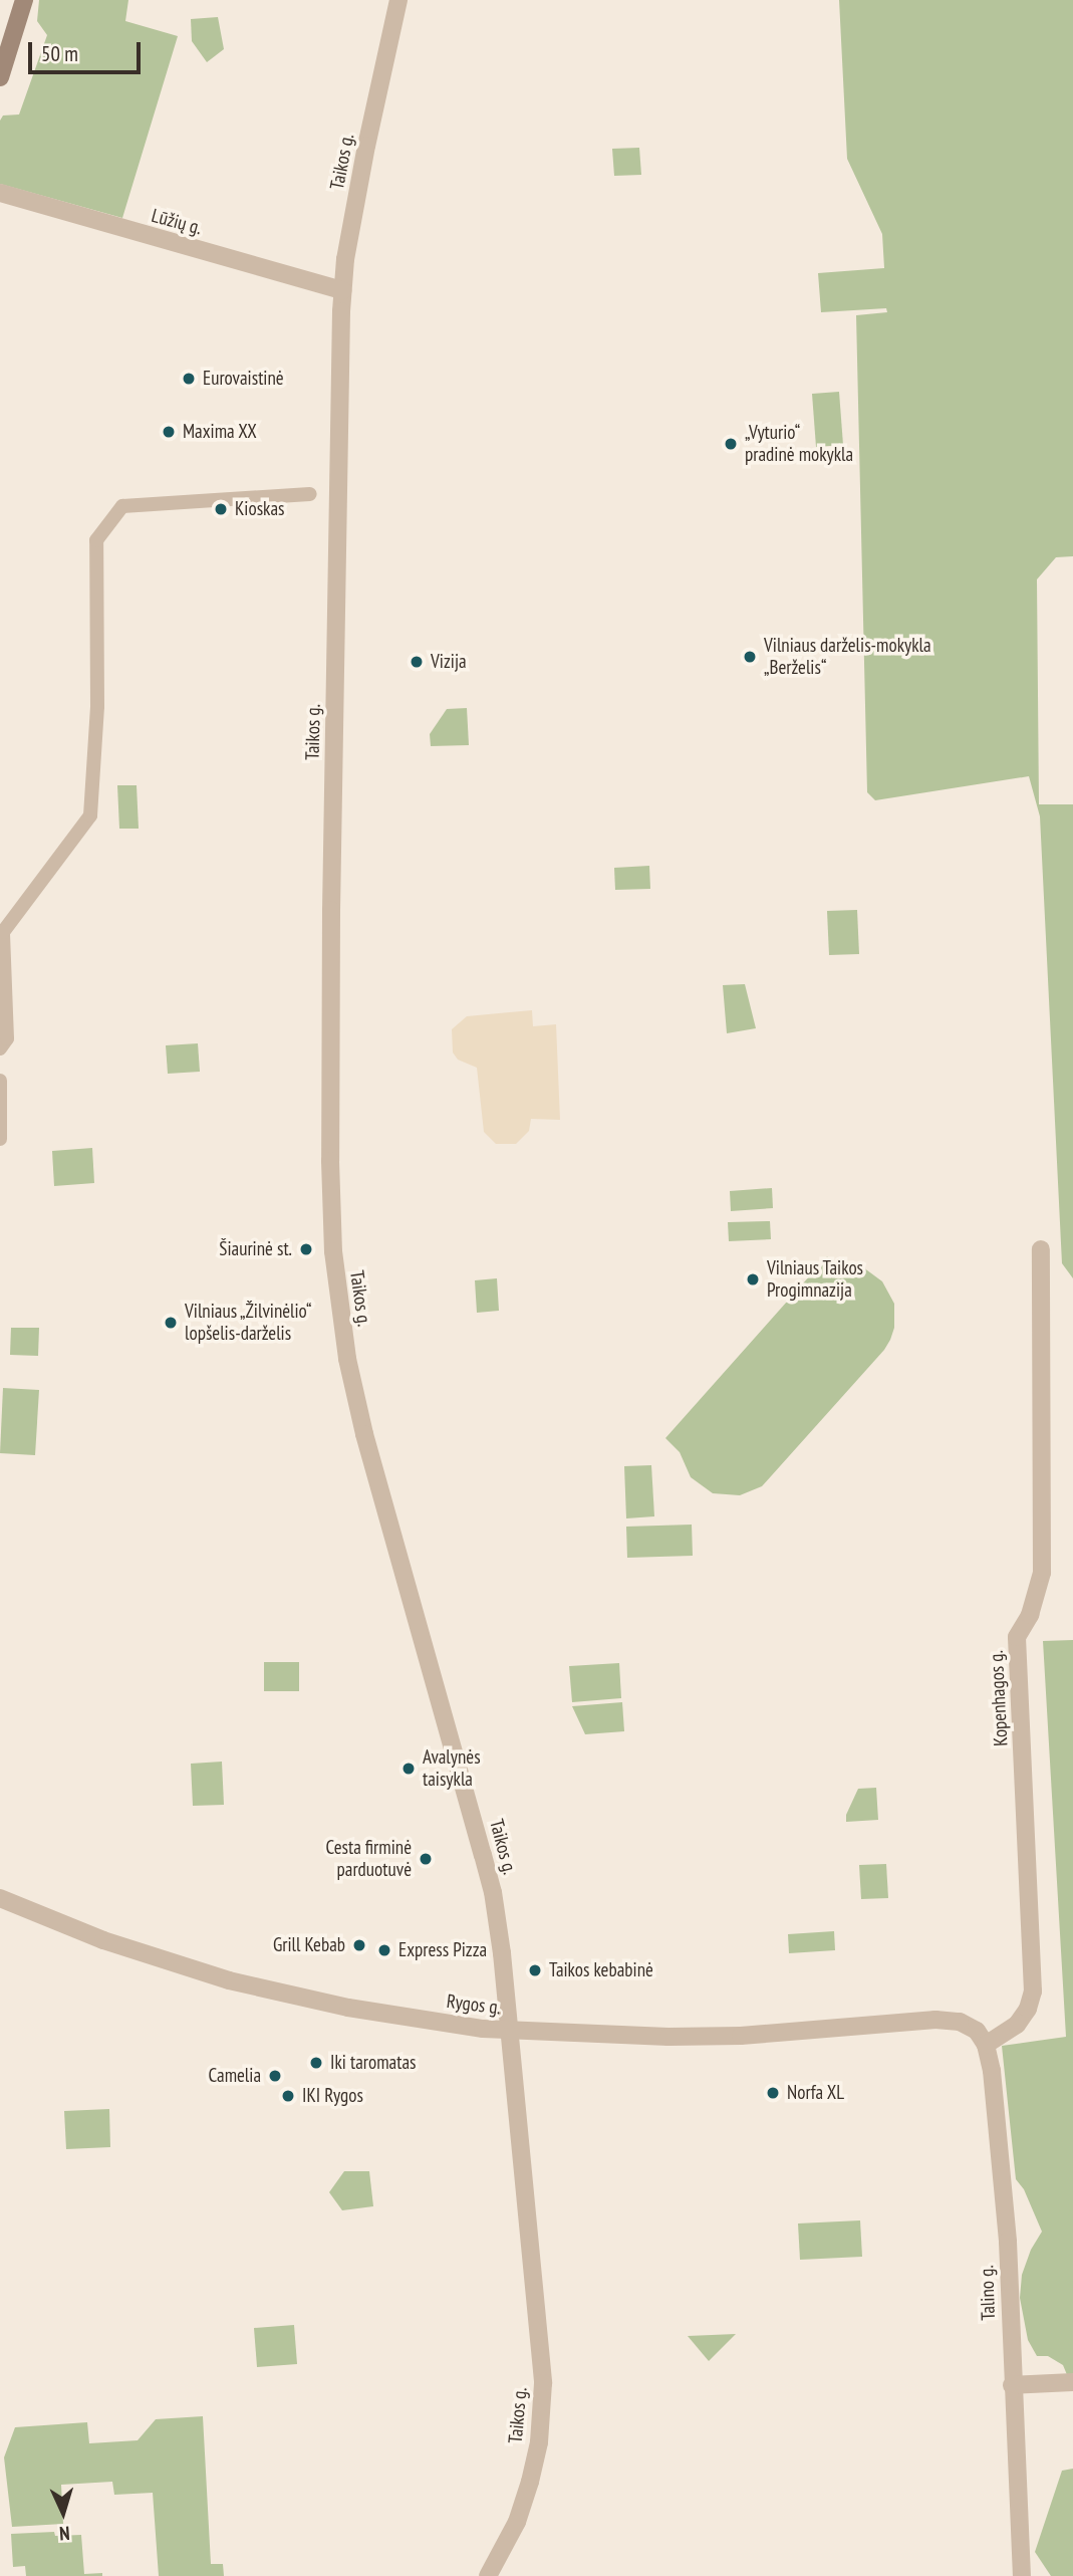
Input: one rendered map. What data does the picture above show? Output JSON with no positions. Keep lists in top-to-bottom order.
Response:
{
  "streets": {
    "street": [
      "Taikos g.",
      "Lūžių g.",
      "Kopenhagos g.",
      "Rygos g.",
      "Talino g."
    ]
  },
  "crossings": [
    ["Taikos g.", "Lūžių g."],
    ["Taikos g.", "Rygos g."],
    ["Kopenhagos g.", "Rygos g."],
    ["Kopenhagos g.", "Talino g."],
    ["Rygos g.", "Talino g."]
  ],
  "places": [
    "Eurovaistinė",
    "Maxima XX",
    "„Vyturio“ pradinė mokykla",
    "Kioskas",
    "Vilniaus darželis-mokykla „Berželis“",
    "Vizija",
    "Šiaurinė st.",
    "Vilniaus Taikos Progimnazija",
    "Vilniaus „Žilvinėlio“ lopšelis-darželis",
    "Avalynės taisykla",
    "Cesta firminė parduotuvė",
    "Grill Kebab",
    "Express Pizza",
    "Taikos kebabinė",
    "Iki taromatas",
    "Camelia",
    "Norfa XL",
    "IKI Rygos"
  ],
  "scale_bar": "50 m",
  "north": "bottom"
}
